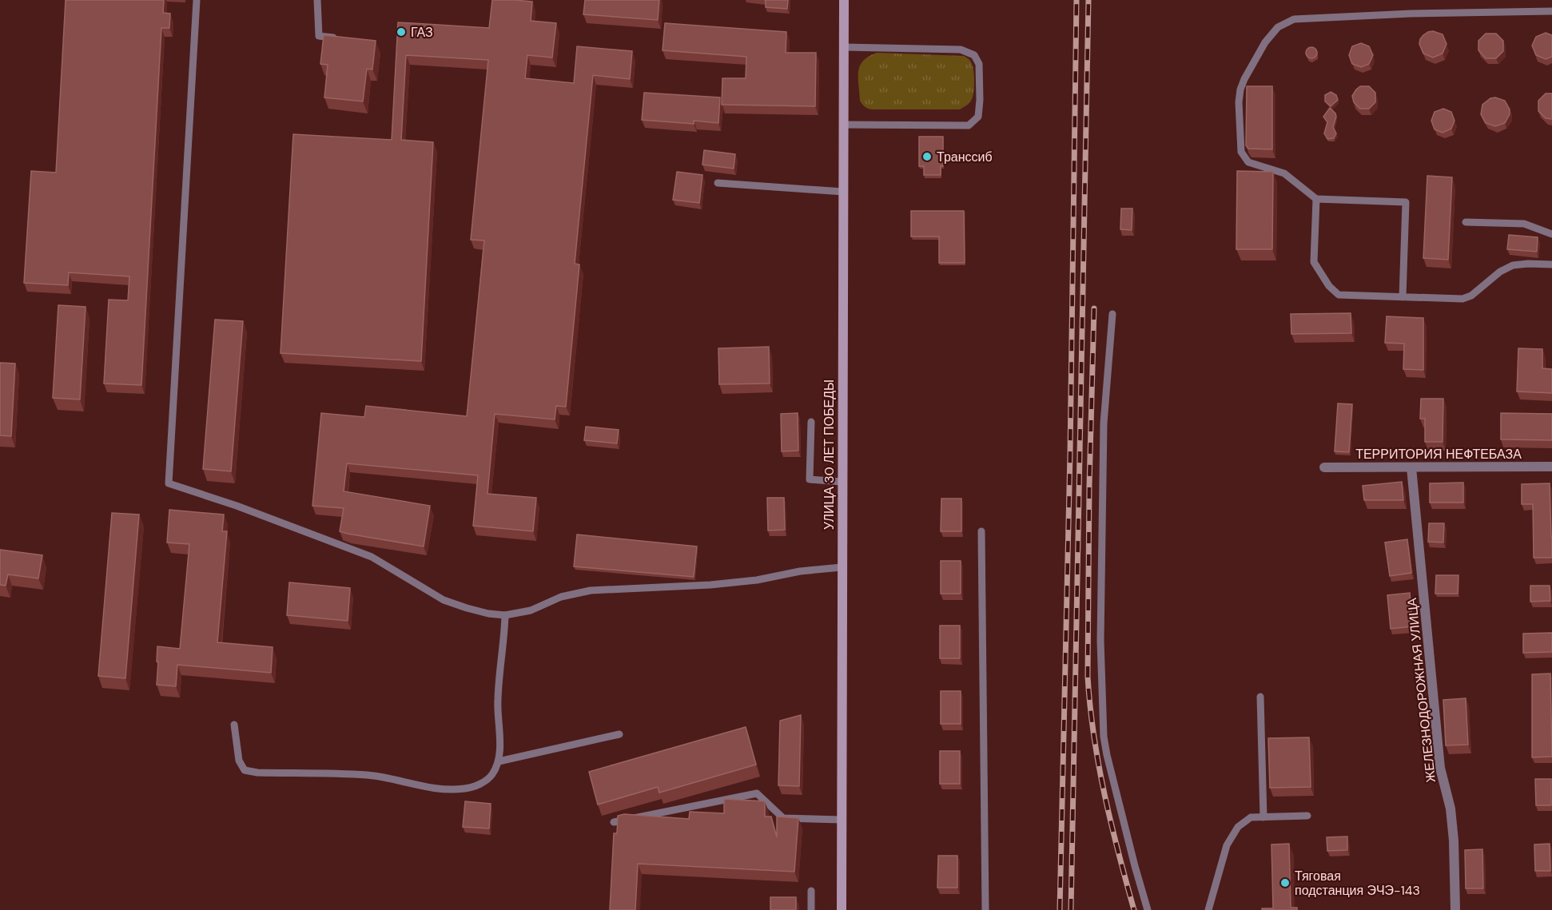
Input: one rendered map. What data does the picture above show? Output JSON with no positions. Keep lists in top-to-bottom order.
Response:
{
  "streets": {
    "main road": ["УЛИЦА 30 ЛЕТ ПОБЕДЫ"],
    "street": ["ТЕРРИТОРИЯ НЕФТЕБАЗА", "ЖЕЛЕЗНОДОРОЖНАЯ УЛИЦА"]
  },
  "crossings": [
    ["ТЕРРИТОРИЯ НЕФТЕБАЗА", "ЖЕЛЕЗНОДОРОЖНАЯ УЛИЦА"]
  ],
  "places": ["ГАЗ", "Транссиб", "Тяговая подстанция ЭЧЭ-143"]
}
